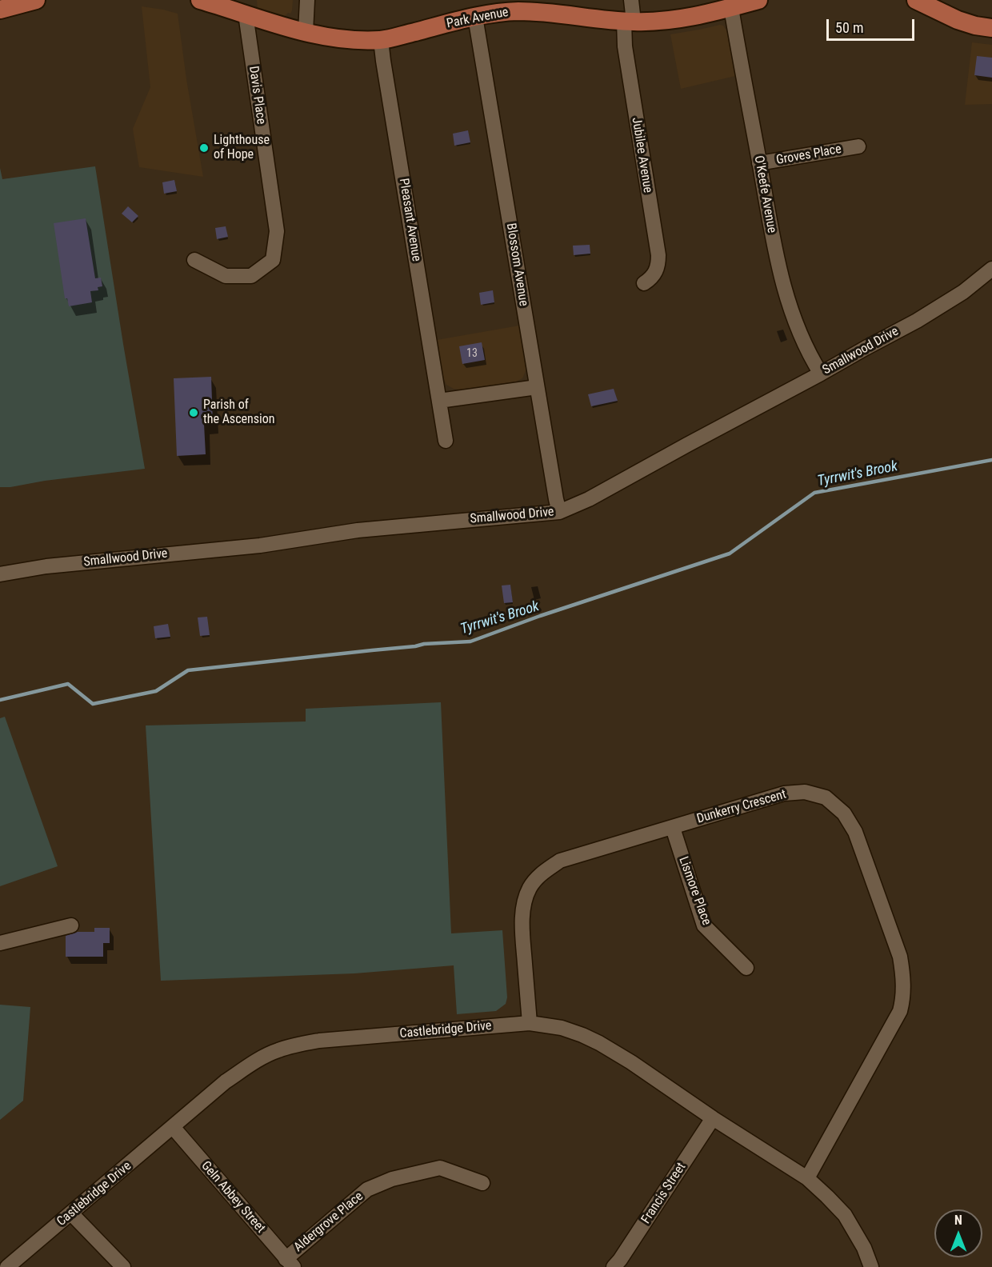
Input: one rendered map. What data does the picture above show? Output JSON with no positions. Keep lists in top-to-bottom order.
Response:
{
  "streets": {
    "main road": ["Park Avenue"],
    "street": [
      "Davis Place",
      "Jubilee Avenue",
      "Groves Place",
      "O'Keefe Avenue",
      "Pleasant Avenue",
      "Blossom Avenue",
      "Smallwood Drive",
      "Dunkerry Crescent",
      "Lismore Place",
      "Castlebridge Drive",
      "Francis Street",
      "Geln Abbey Street",
      "Aldergrove Place"
    ]
  },
  "crossings": [
    ["Park Avenue", "Davis Place"],
    ["Park Avenue", "Jubilee Avenue"],
    ["Park Avenue", "O'Keefe Avenue"],
    ["Park Avenue", "Pleasant Avenue"],
    ["Park Avenue", "Blossom Avenue"],
    ["Groves Place", "O'Keefe Avenue"],
    ["O'Keefe Avenue", "Smallwood Drive"],
    ["Blossom Avenue", "Smallwood Drive"],
    ["Dunkerry Crescent", "Lismore Place"],
    ["Dunkerry Crescent", "Castlebridge Drive"],
    ["Castlebridge Drive", "Francis Street"],
    ["Castlebridge Drive", "Geln Abbey Street"],
    ["Geln Abbey Street", "Aldergrove Place"]
  ],
  "water": ["Tyrrwit's Brook"],
  "places": ["Lighthouse of Hope", "Parish of the Ascension"],
  "house_numbers": ["13"],
  "scale_bar": "50 m",
  "north": "top"
}
